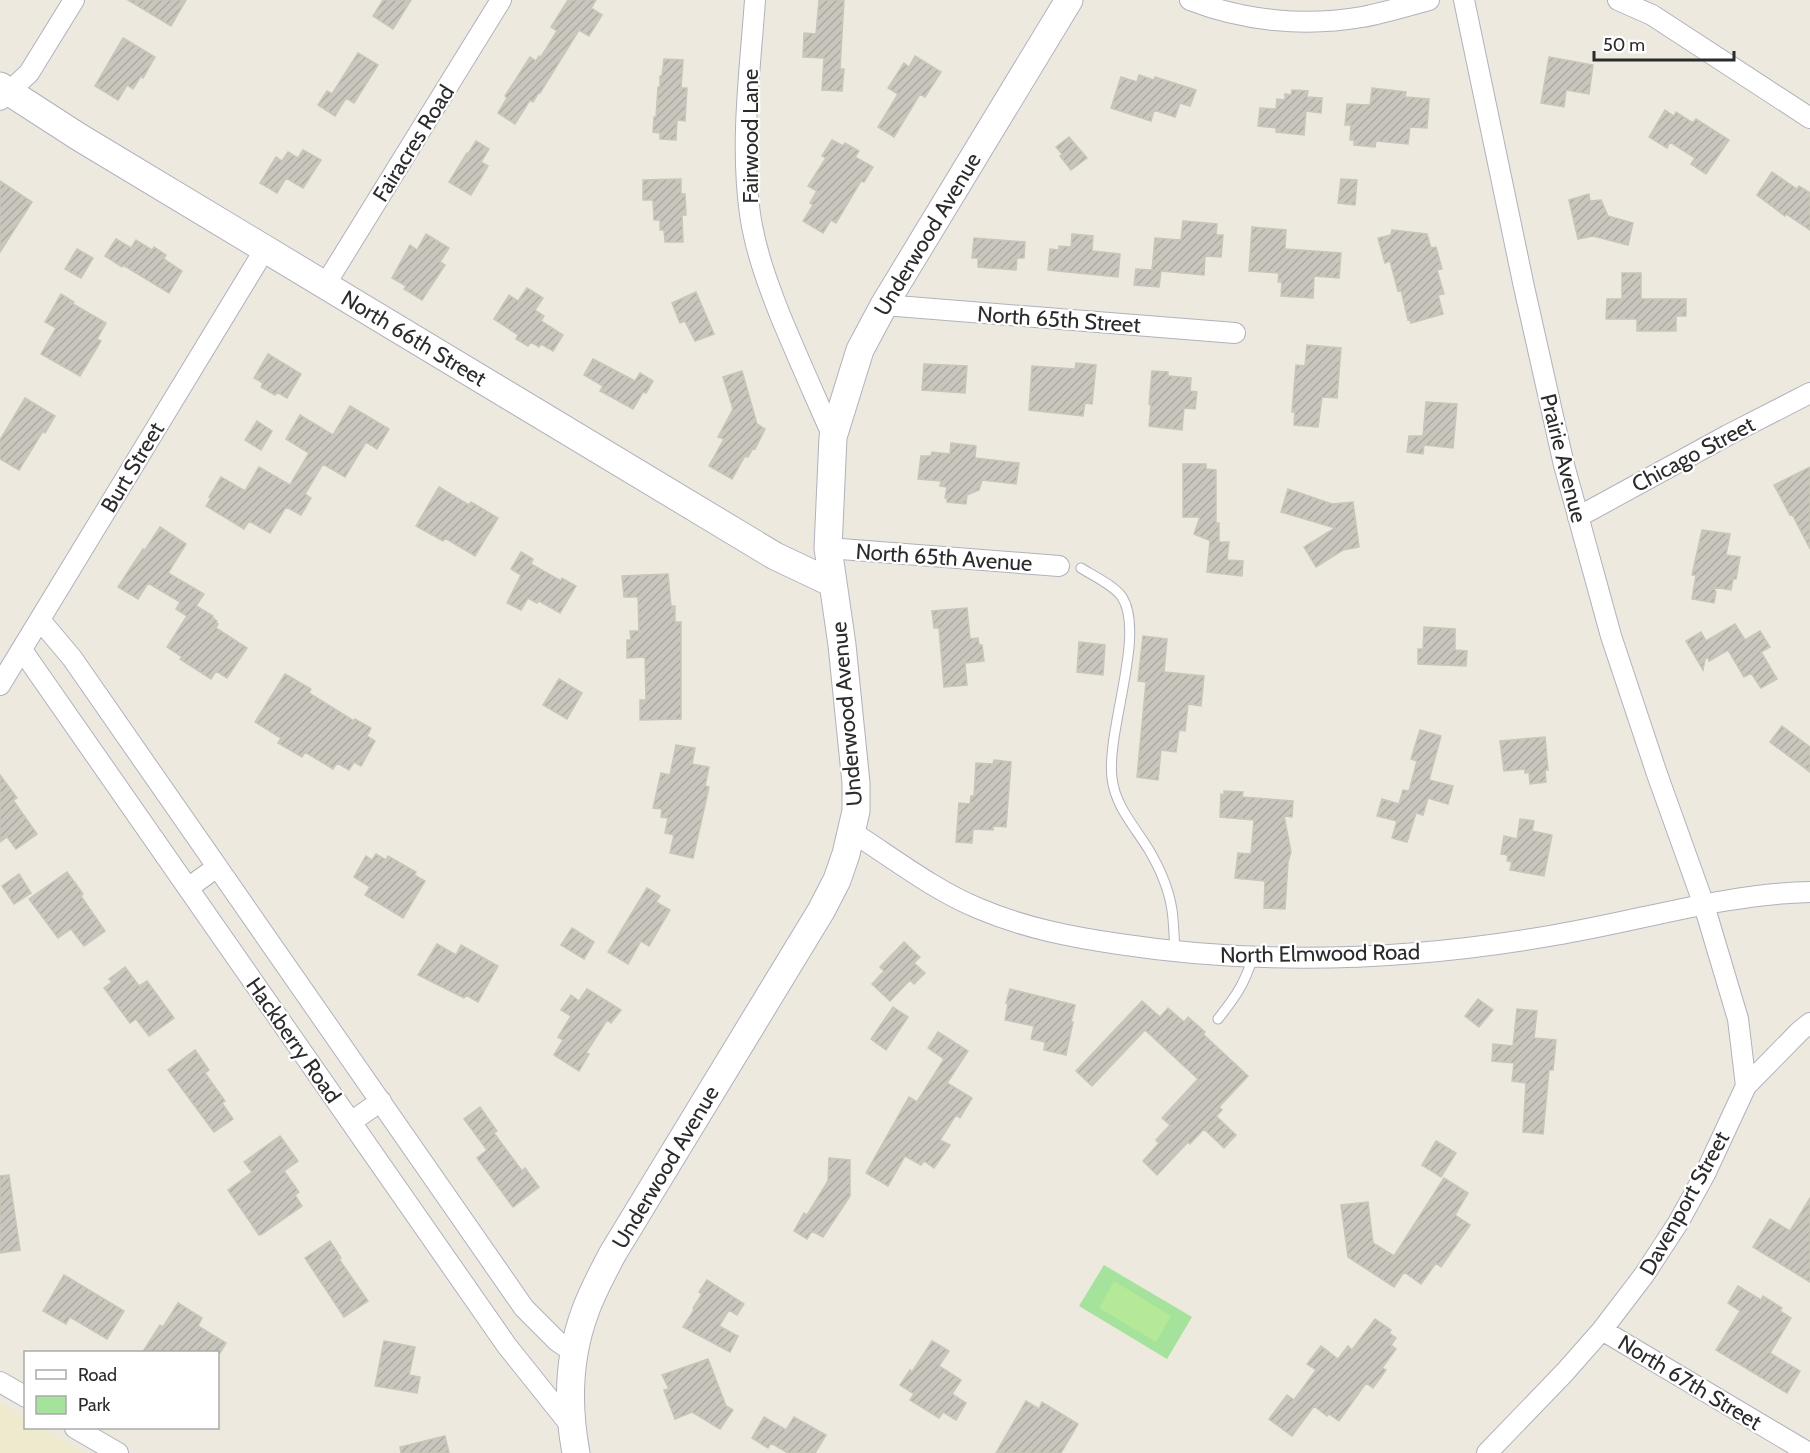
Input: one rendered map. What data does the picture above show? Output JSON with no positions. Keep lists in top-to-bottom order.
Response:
{
  "streets": {
    "main road": ["Underwood Avenue", "North 66th Street"],
    "street": [
      "Fairwood Lane",
      "Fairacres Road",
      "North 65th Street",
      "Chicago Street",
      "Prairie Avenue",
      "Burt Street",
      "North 65th Avenue",
      "North Elmwood Road",
      "Hackberry Road",
      "Davenport Street",
      "North 67th Street"
    ]
  },
  "crossings": [
    ["Fairwood Lane", "Underwood Avenue"],
    ["Fairacres Road", "North 66th Street"],
    ["Underwood Avenue", "North 65th Street"],
    ["Underwood Avenue", "North 66th Street"],
    ["Underwood Avenue", "North 65th Avenue"],
    ["Underwood Avenue", "North Elmwood Road"],
    ["Underwood Avenue", "Hackberry Road"],
    ["North 66th Street", "Burt Street"],
    ["Chicago Street", "Prairie Avenue"],
    ["Prairie Avenue", "North Elmwood Road"],
    ["Burt Street", "Hackberry Road"],
    ["Davenport Street", "North 67th Street"]
  ],
  "legend": ["Road", "Park"],
  "scale_bar": "50 m"
}
